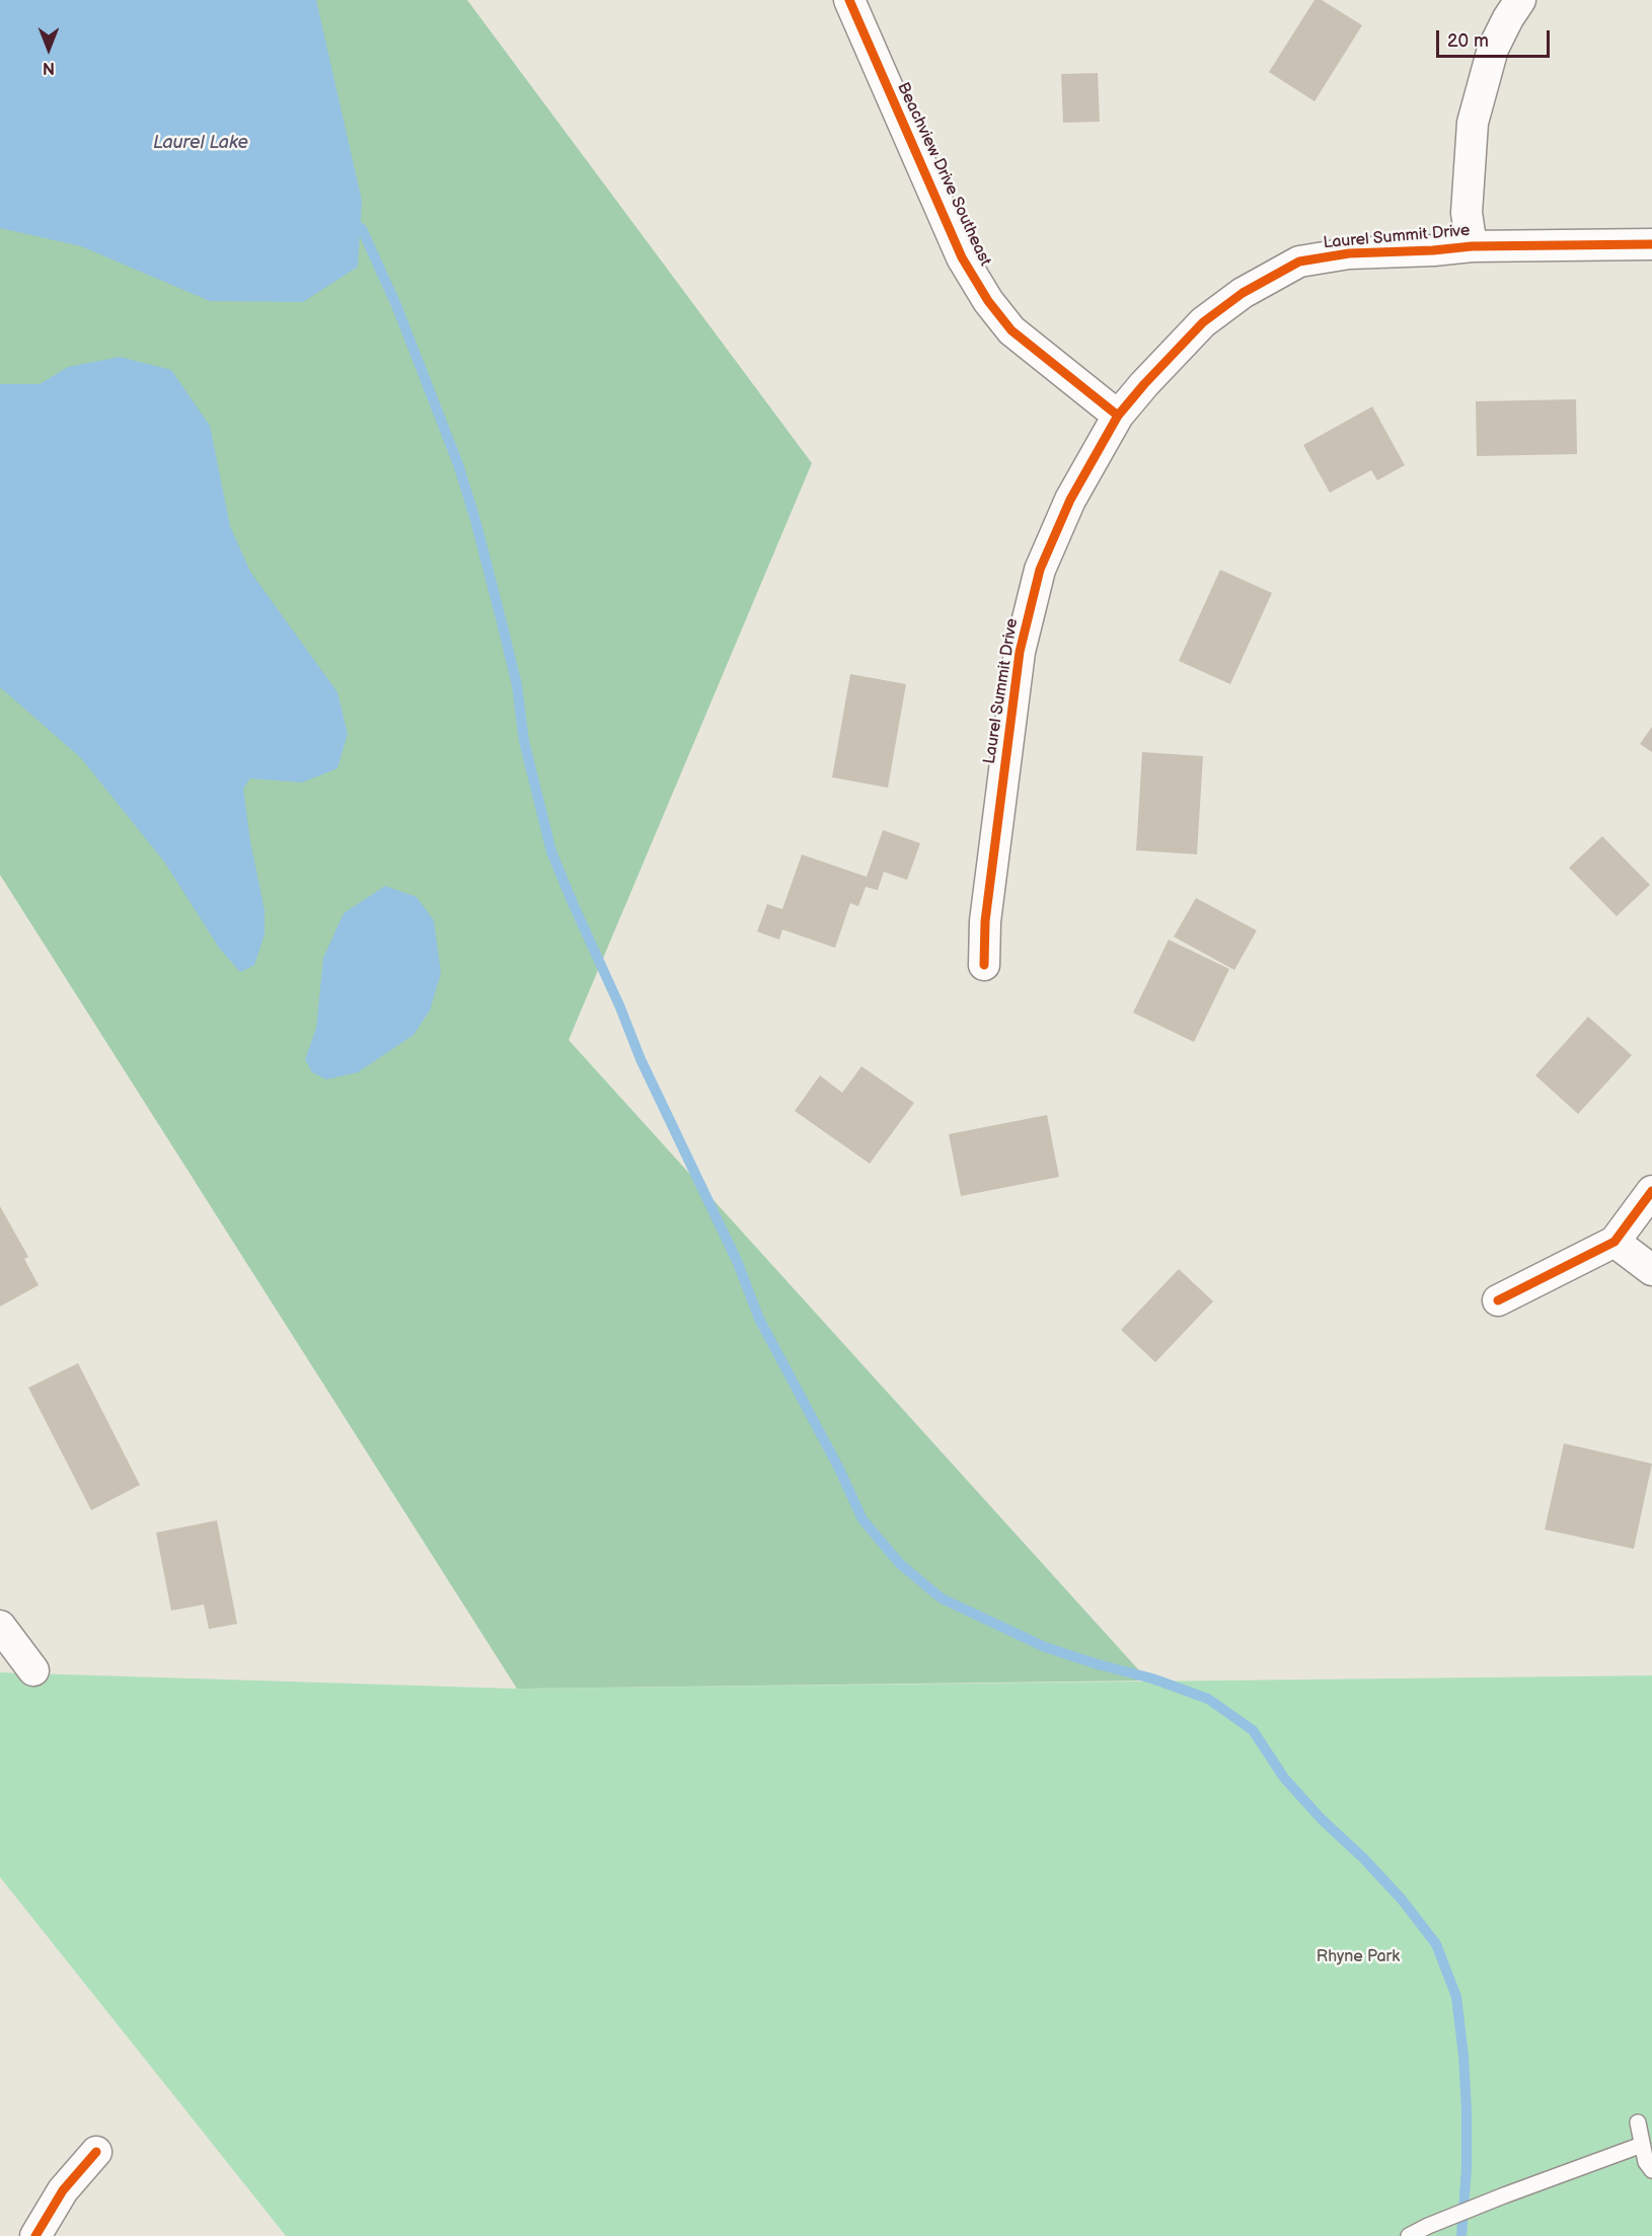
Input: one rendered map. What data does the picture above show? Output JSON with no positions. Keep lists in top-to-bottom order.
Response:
{
  "streets": {
    "street": ["Beachview Drive Southeast", "Laurel Summit Drive"]
  },
  "crossings": [
    ["Beachview Drive Southeast", "Laurel Summit Drive"]
  ],
  "water": ["Laurel Lake"],
  "parks": ["Rhyne Park"],
  "scale_bar": "20 m",
  "north": "bottom"
}
